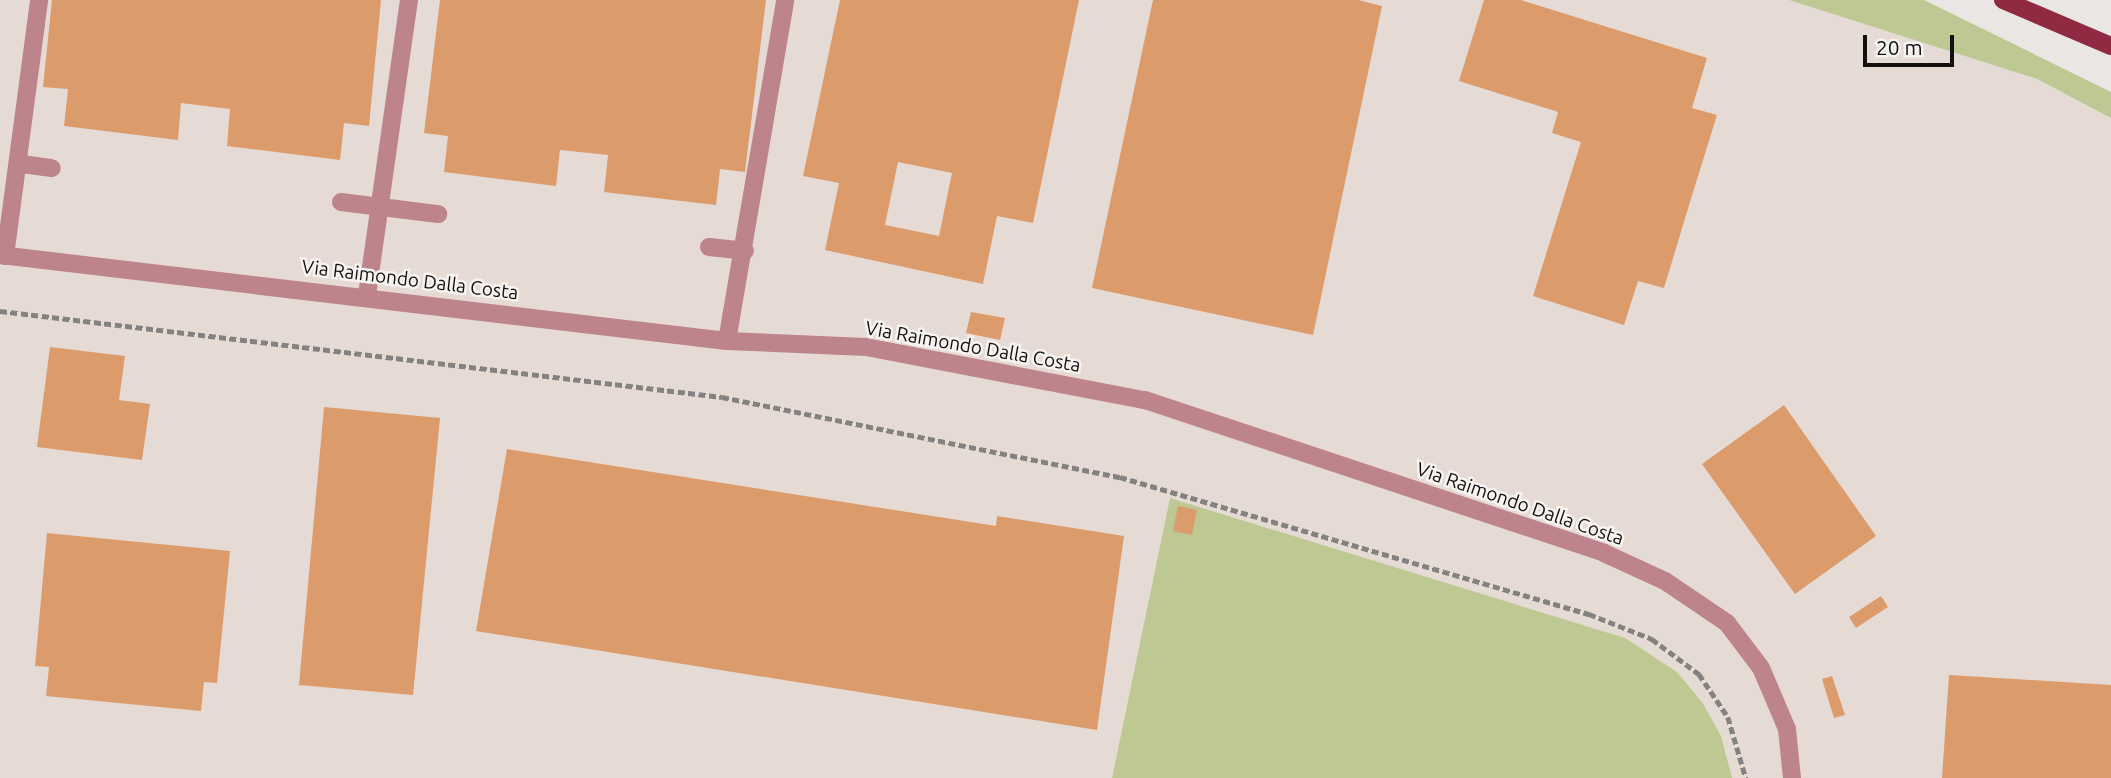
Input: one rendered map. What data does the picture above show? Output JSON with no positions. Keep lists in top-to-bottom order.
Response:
{
  "streets": {
    "street": ["Via Raimondo Dalla Costa"]
  },
  "scale_bar": "20 m"
}
